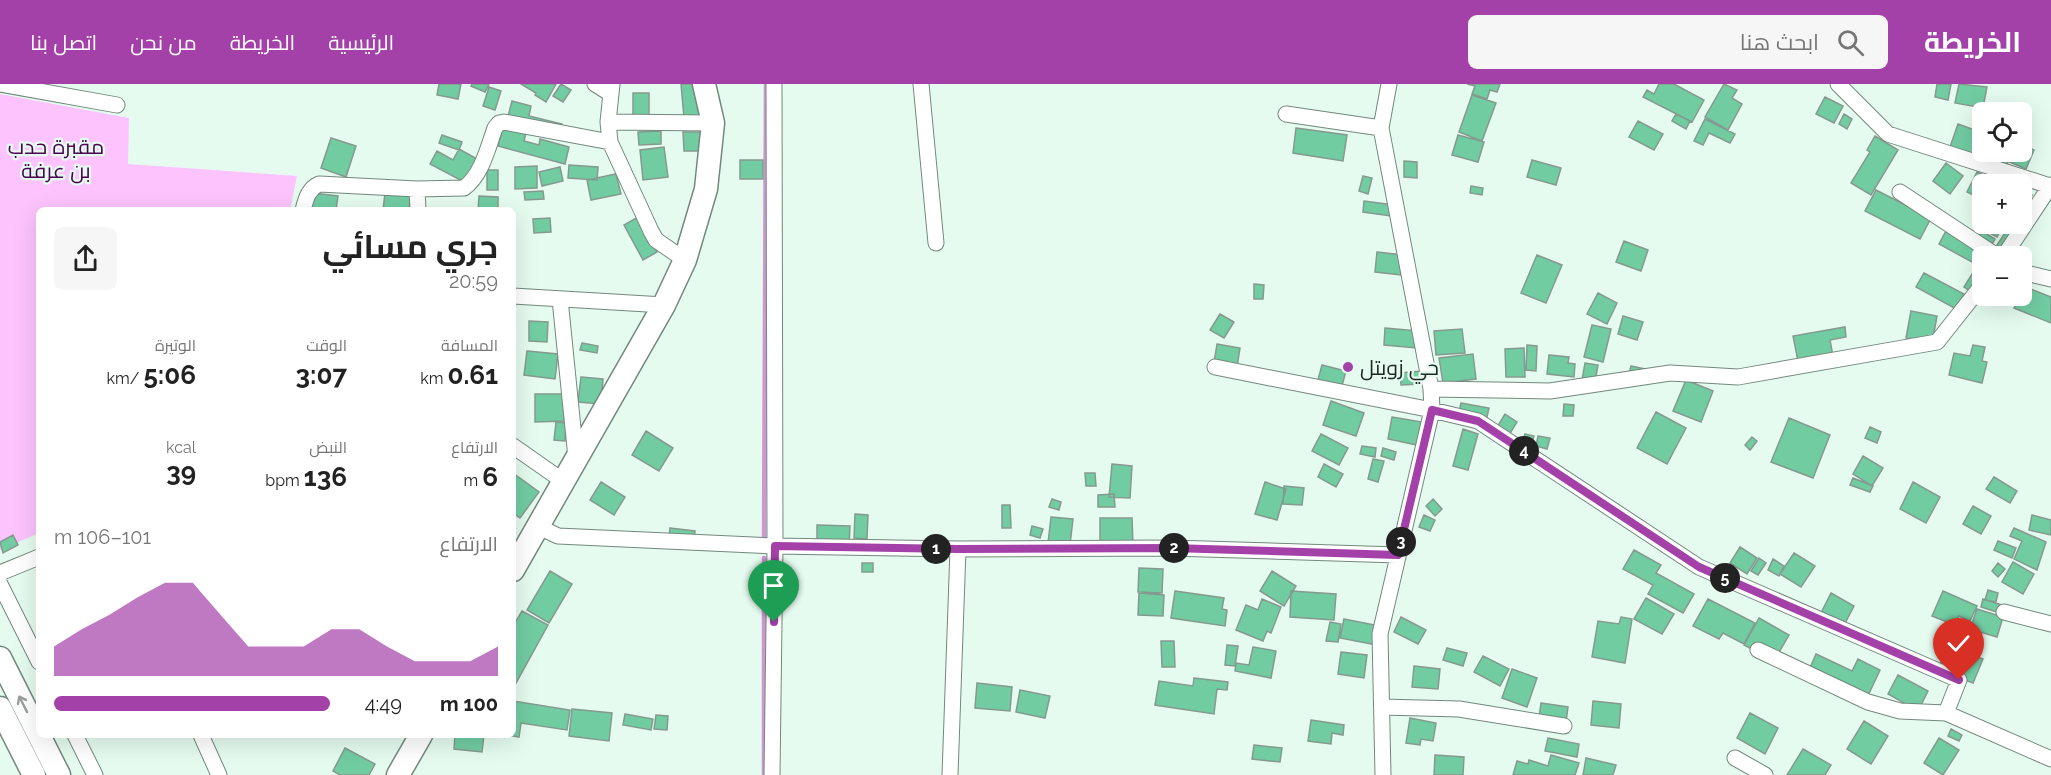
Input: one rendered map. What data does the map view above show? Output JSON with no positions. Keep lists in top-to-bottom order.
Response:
{
  "parks": ["مقبرة حدب بن عرفة"],
  "places": ["حي زويتل"],
  "page": {
    "header": "الخريطة",
    "search": "ابحث هنا",
    "nav": [
      "الرئيسية",
      "الخريطة",
      "من نحن",
      "اتصل بنا"
    ],
    "map_buttons": ["+", "−"],
    "heading": ["جري مسائي", "20:59"],
    "stats": [
      ["المسافة", "0.61 km"],
      ["الوقت", "3:07"],
      ["الوتيرة", "5:06 /km"],
      ["الارتفاع", "6 m"],
      ["النبض", "136 bpm"],
      ["kcal", "39"]
    ],
    "pins": [
      "4",
      "3",
      "2",
      "1",
      "5"
    ],
    "chart": ["الارتفاع", "101–106 m"],
    "list": [
      {
        "name": "100 m",
        "note": "4:49"
      }
    ]
  }
}
